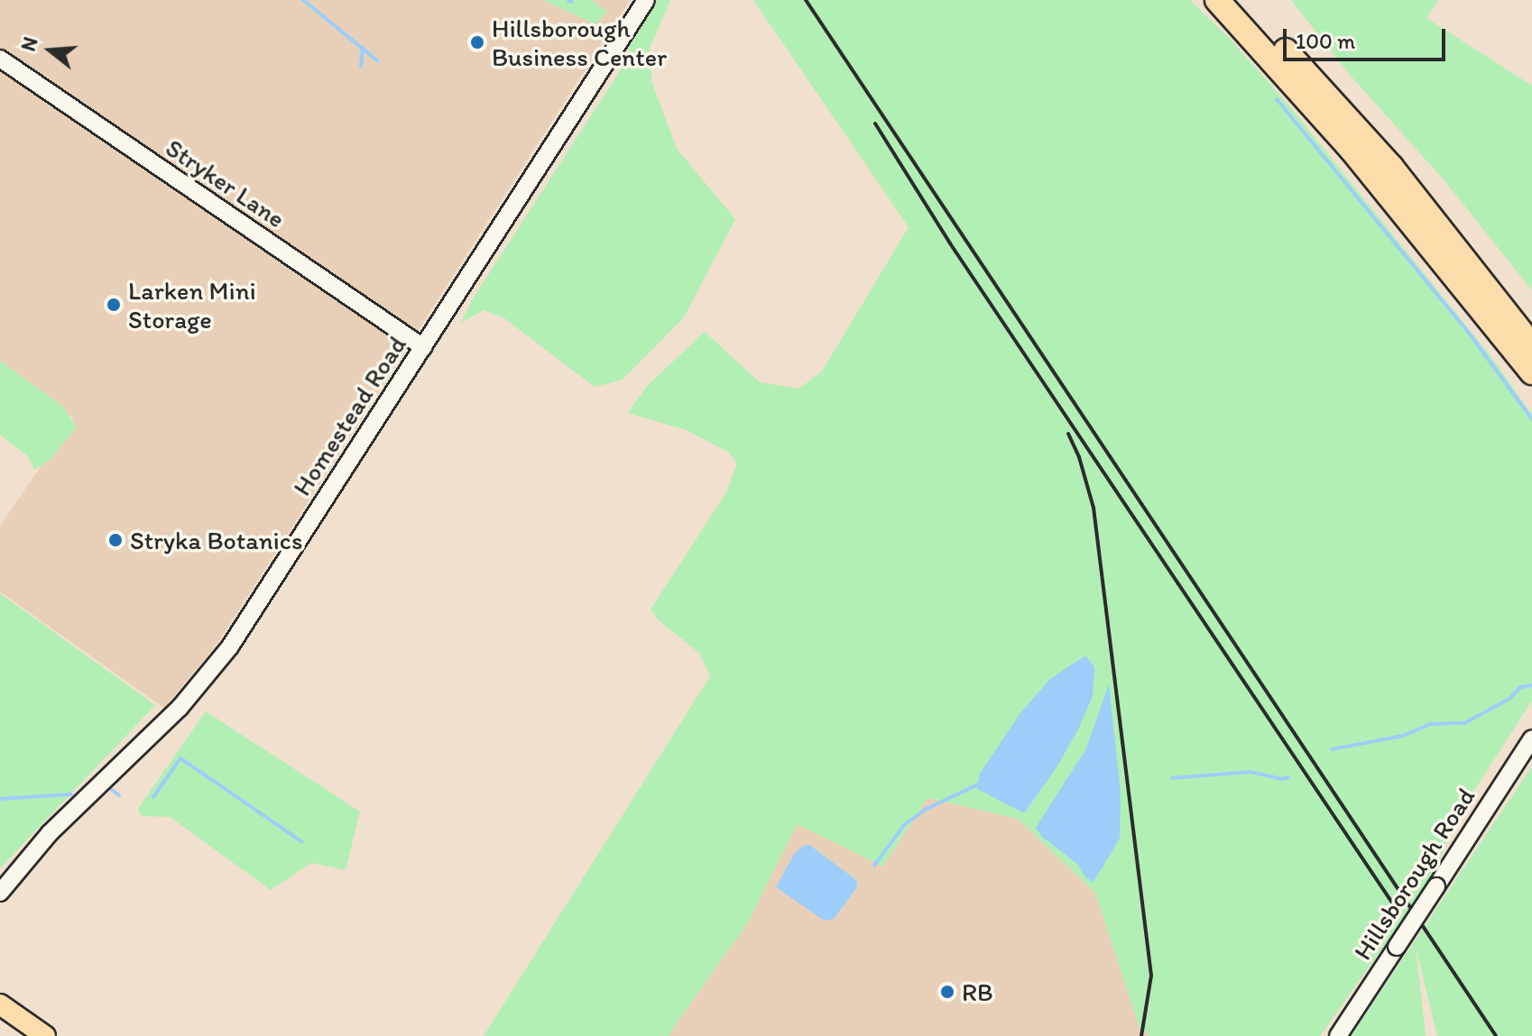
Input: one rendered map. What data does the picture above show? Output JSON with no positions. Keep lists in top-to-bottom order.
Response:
{
  "streets": {
    "street": ["Stryker Lane", "Homestead Road", "Hillsborough Road"]
  },
  "crossings": [
    ["Stryker Lane", "Homestead Road"]
  ],
  "places": [
    "Hillsborough Business Center",
    "Larken Mini Storage",
    "Stryka Botanics",
    "RB"
  ],
  "scale_bar": "100 m",
  "north": "left"
}
